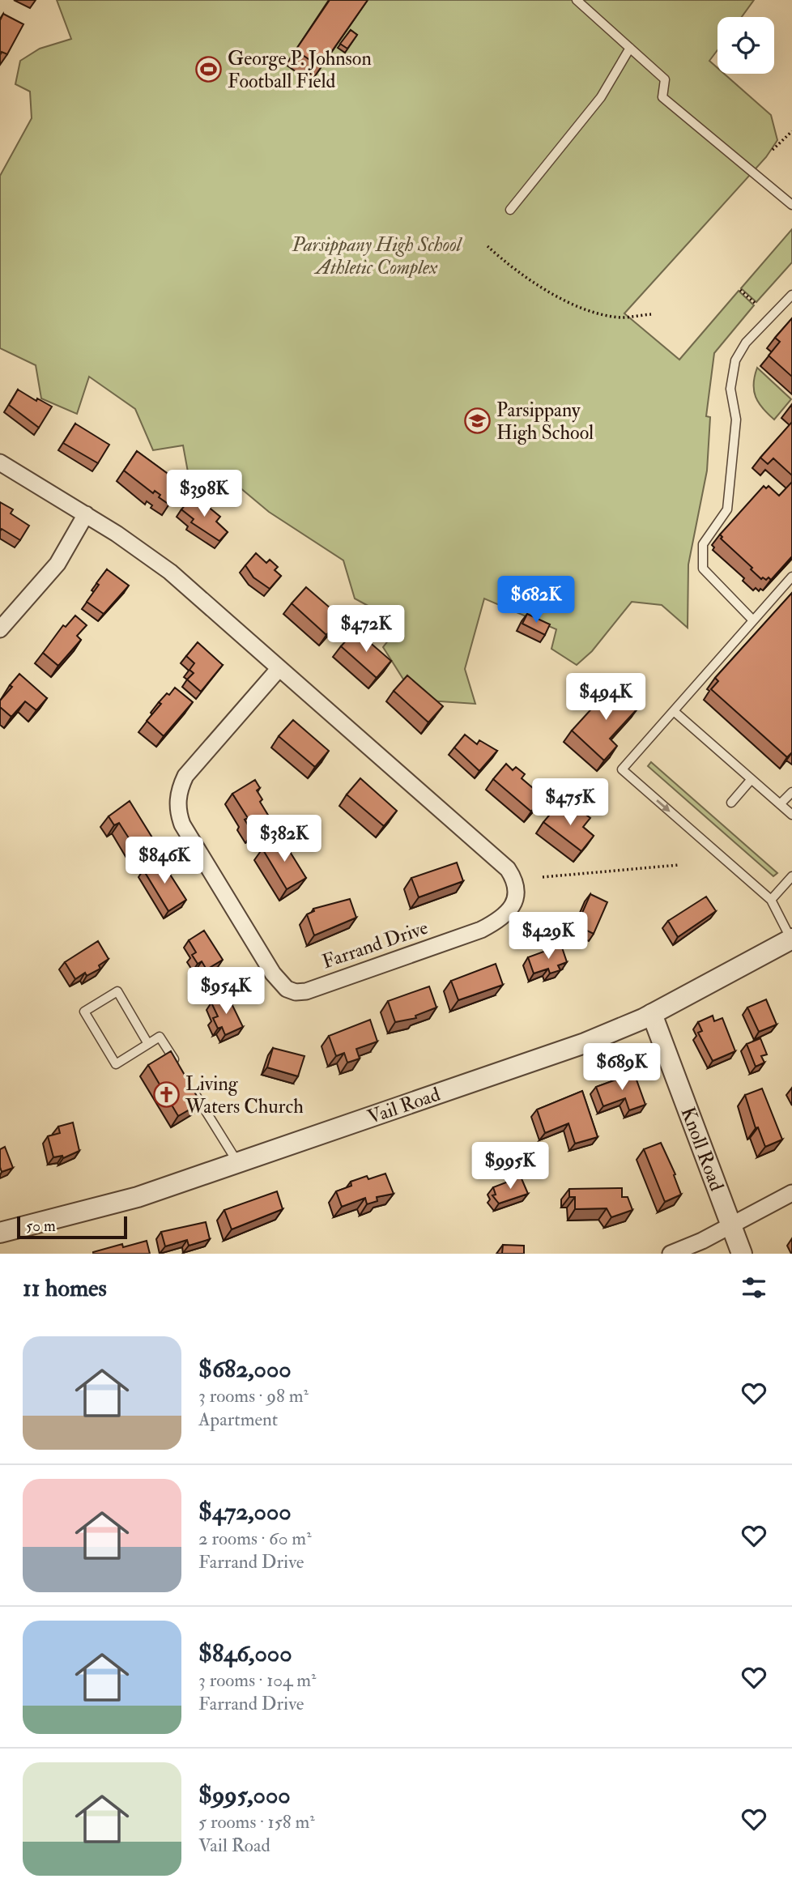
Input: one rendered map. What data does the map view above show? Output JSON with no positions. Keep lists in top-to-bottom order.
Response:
{
  "streets": {
    "street": ["Farrand Drive", "Vail Road", "Knoll Road"]
  },
  "crossings": [
    ["Vail Road", "Knoll Road"]
  ],
  "parks": ["Parsippany High School Athletic Complex"],
  "places": {
    "sports": ["George P. Johnson Football Field"],
    "school or university": ["Parsippany High School"],
    "church": ["Living Waters Church"]
  },
  "scale_bar": "50 m",
  "page": {
    "price": [
      "$398K",
      "$682K",
      "$472K",
      "$494K",
      "$475K",
      "$382K",
      "$846K",
      "$429K",
      "$954K",
      "$689K",
      "$995K"
    ],
    "scale": "50 m",
    "heading": "11 homes",
    "list": [
      {
        "name": "$682,000",
        "note": "3 rooms · 98 m² · Apartment"
      },
      {
        "name": "$472,000",
        "note": "2 rooms · 60 m² · Farrand Drive"
      },
      {
        "name": "$846,000",
        "note": "3 rooms · 104 m² · Farrand Drive"
      },
      {
        "name": "$995,000",
        "note": "5 rooms · 158 m² · Vail Road"
      }
    ]
  }
}
